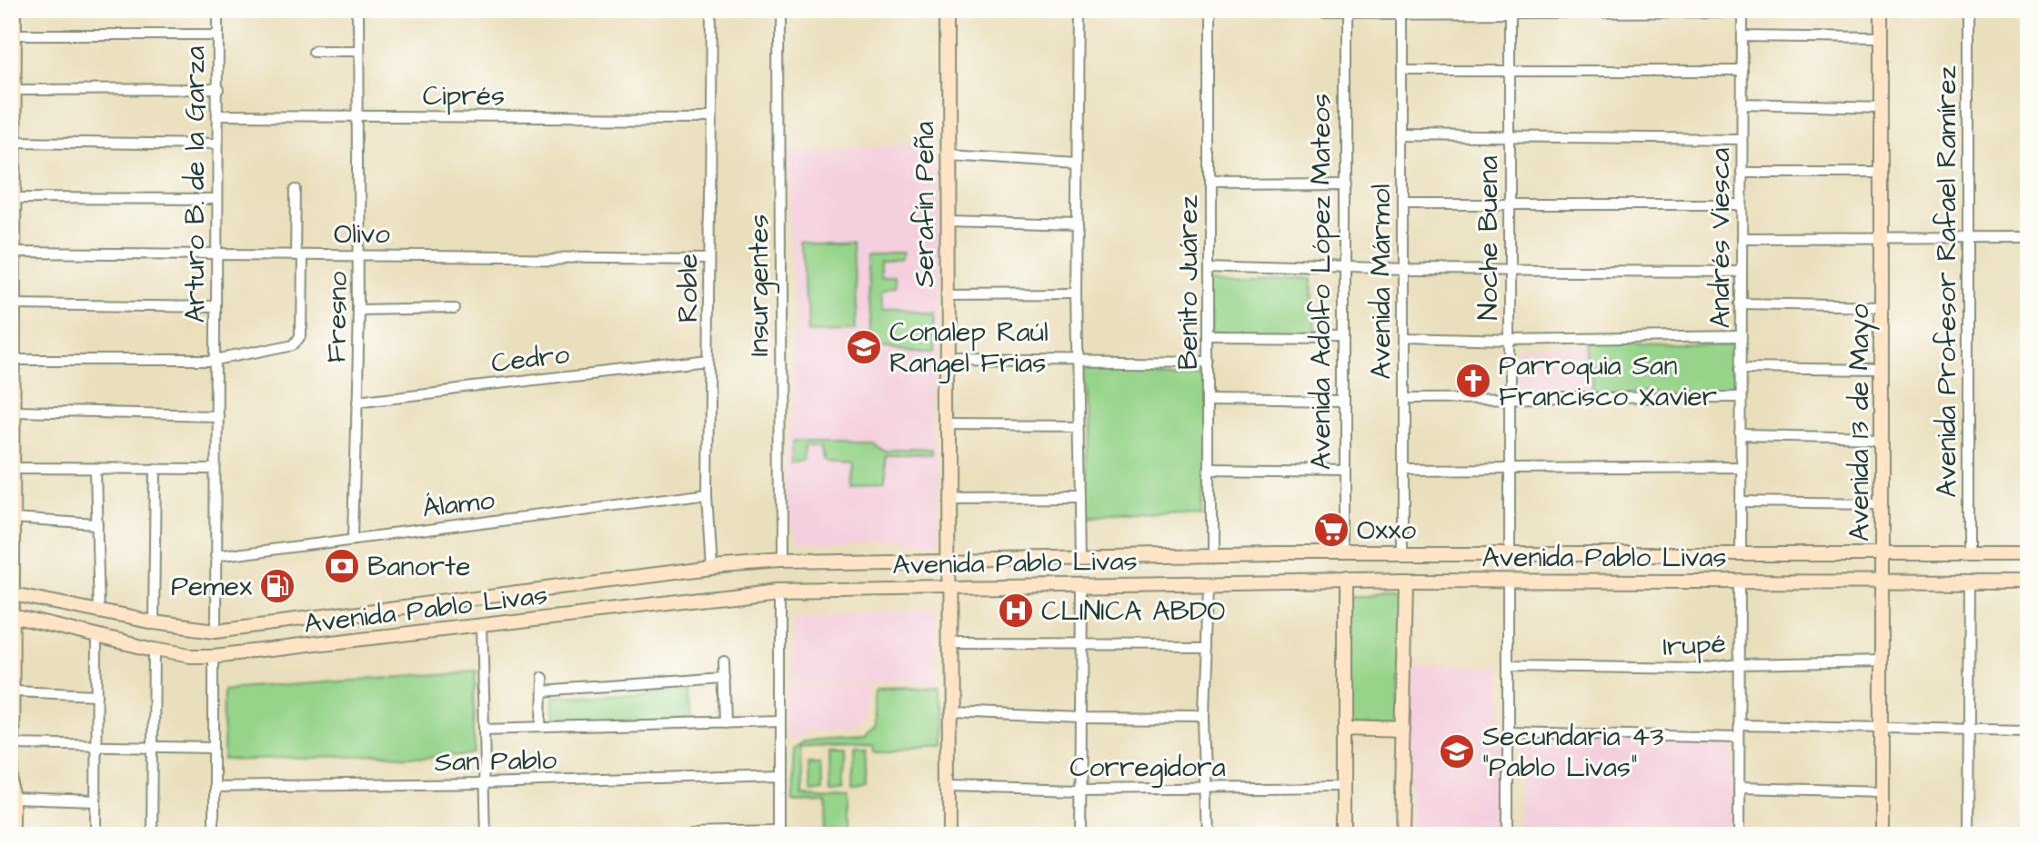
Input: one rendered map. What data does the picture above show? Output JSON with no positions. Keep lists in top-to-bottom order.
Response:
{
  "streets": {
    "main road": ["Serafín Peña", "Avenida 13 de Mayo", "Avenida Pablo Livas"],
    "street": [
      "Ciprés",
      "Arturo B. de la Garza",
      "Olivo",
      "Noche Buena",
      "Andrés Viesca",
      "Avenida Adolfo López Mateos",
      "Avenida Mármol",
      "Avenida Profesor Rafael Ramírez",
      "Benito Juárez",
      "Insurgentes",
      "Roble",
      "Fresno",
      "Cedro",
      "Álamo",
      "Irupé",
      "San Pablo",
      "Corregidora"
    ]
  },
  "crossings": [
    ["Ciprés", "Arturo B. de la Garza"],
    ["Ciprés", "Roble"],
    ["Ciprés", "Fresno"],
    ["Arturo B. de la Garza", "Olivo"],
    ["Arturo B. de la Garza", "Álamo"],
    ["Arturo B. de la Garza", "Avenida Pablo Livas"],
    ["Serafín Peña", "Avenida Pablo Livas"],
    ["Serafín Peña", "Corregidora"],
    ["Olivo", "Roble"],
    ["Olivo", "Fresno"],
    ["Noche Buena", "Avenida Pablo Livas"],
    ["Andrés Viesca", "Avenida Pablo Livas"],
    ["Avenida Adolfo López Mateos", "Avenida Pablo Livas"],
    ["Avenida Mármol", "Avenida Pablo Livas"],
    ["Avenida Profesor Rafael Ramírez", "Avenida Pablo Livas"],
    ["Benito Juárez", "Avenida Pablo Livas"],
    ["Insurgentes", "Avenida Pablo Livas"],
    ["Roble", "Cedro"],
    ["Roble", "Álamo"],
    ["Roble", "Avenida Pablo Livas"],
    ["Fresno", "Cedro"],
    ["Fresno", "Álamo"],
    ["Avenida 13 de Mayo", "Avenida Pablo Livas"],
    ["Avenida 13 de Mayo", "Irupé"]
  ],
  "places": {
    "school or university": ["Conalep Raúl Rangel Frias", "Secundaria 43 \"Pablo Livas\""],
    "church": ["Parroquia San Francisco Xavier"],
    "supermarket": ["Oxxo"],
    "bank": ["Banorte"],
    "fuel station": ["Pemex"],
    "hospital": ["CLINICA ABDO"]
  }
}
